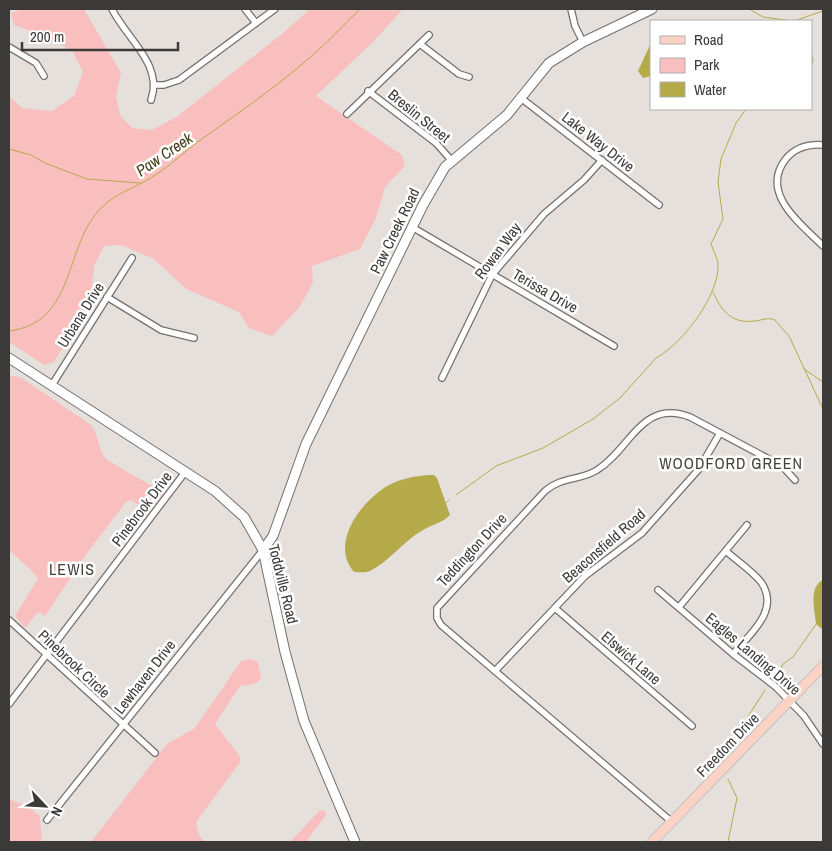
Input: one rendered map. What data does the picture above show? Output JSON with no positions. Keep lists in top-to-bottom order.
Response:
{
  "streets": {
    "main road": ["Freedom Drive"],
    "street": [
      "Breslin Street",
      "Lake Way Drive",
      "Paw Creek Road",
      "Rowan Way",
      "Terissa Drive",
      "Urbana Drive",
      "Pinebrook Drive",
      "Beaconsfield Road",
      "Teddington Drive",
      "Toddville Road",
      "Eagles Landing Drive",
      "Elswick Lane",
      "Pinebrook Circle",
      "Lewhaven Drive"
    ]
  },
  "crossings": [
    ["Breslin Street", "Paw Creek Road"],
    ["Lake Way Drive", "Paw Creek Road"],
    ["Lake Way Drive", "Rowan Way"],
    ["Paw Creek Road", "Terissa Drive"],
    ["Paw Creek Road", "Toddville Road"],
    ["Paw Creek Road", "Lewhaven Drive"],
    ["Rowan Way", "Terissa Drive"],
    ["Urbana Drive", "Toddville Road"],
    ["Pinebrook Drive", "Toddville Road"],
    ["Pinebrook Drive", "Pinebrook Circle"],
    ["Beaconsfield Road", "Teddington Drive"],
    ["Beaconsfield Road", "Elswick Lane"],
    ["Teddington Drive", "Freedom Drive"],
    ["Toddville Road", "Lewhaven Drive"],
    ["Eagles Landing Drive", "Freedom Drive"],
    ["Pinebrook Circle", "Lewhaven Drive"]
  ],
  "districts": ["WOODFORD GREEN", "LEWIS"],
  "water": ["Paw Creek"],
  "legend": ["Road", "Park", "Water"],
  "scale_bar": "200 m",
  "north": "bottom right"
}
